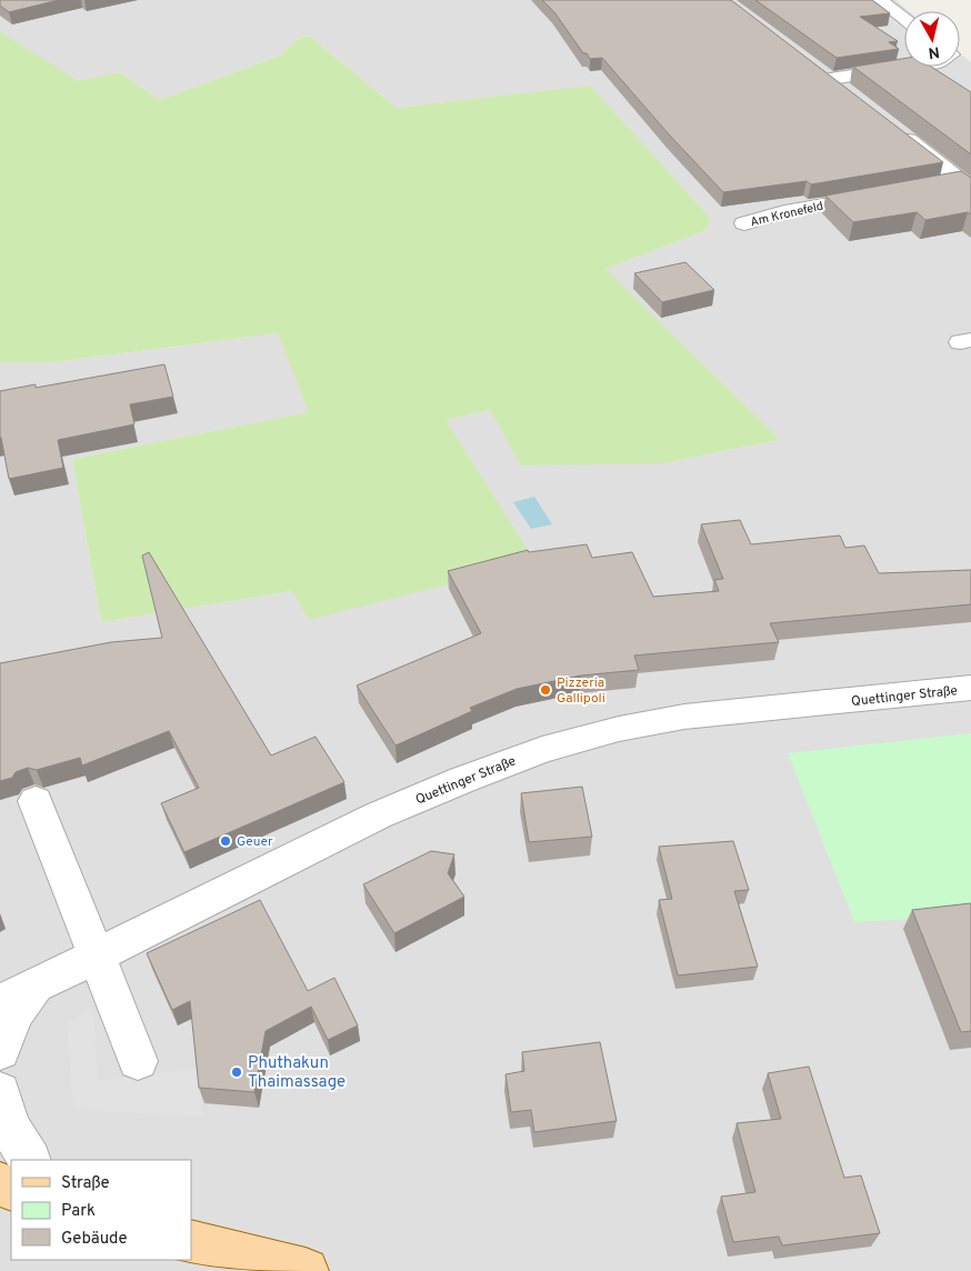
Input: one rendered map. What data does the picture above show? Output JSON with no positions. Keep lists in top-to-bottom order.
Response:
{
  "streets": {
    "street": ["Am Kronefeld", "Quettinger Straße"]
  },
  "places": ["Pizzeria Gallipoli", "Geuer", "Phuthakun Thaimassage"],
  "legend": ["Straße", "Park", "Gebäude"],
  "north": "bottom"
}
